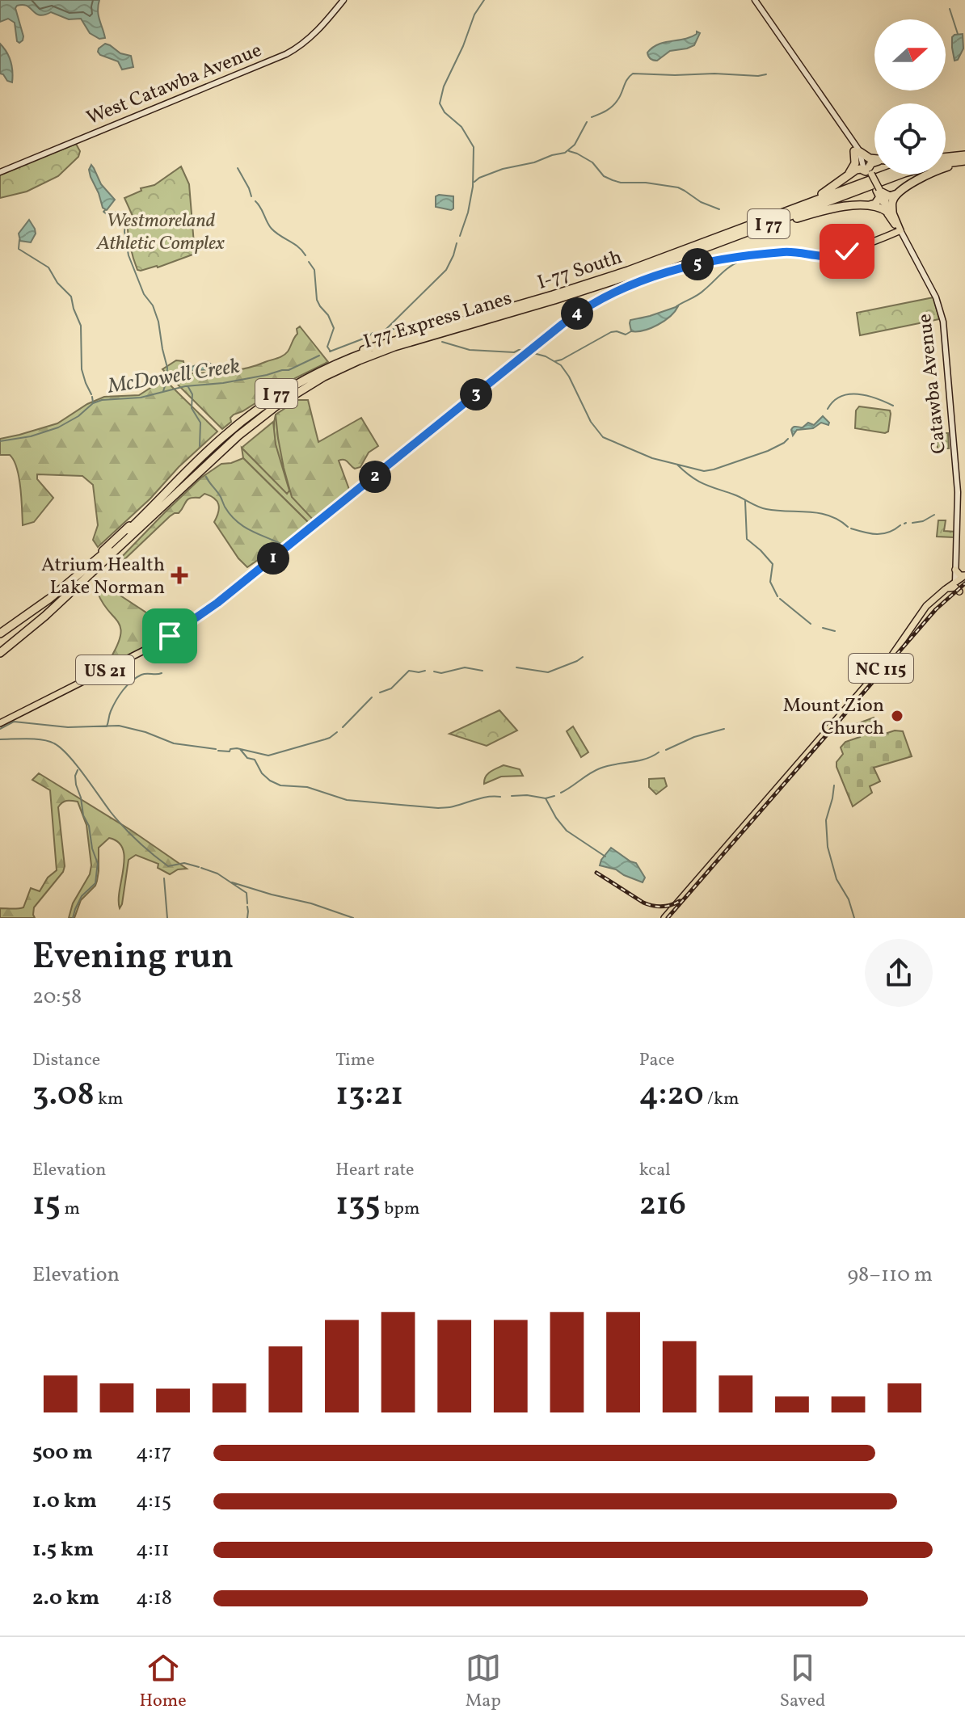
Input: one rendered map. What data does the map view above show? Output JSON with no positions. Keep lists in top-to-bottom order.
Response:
{
  "streets": {
    "highway": ["I 77", "I-77 South", "I 77 Express Lanes"],
    "main road": [
      "West Catawba Avenue",
      "Catawba Avenue",
      "NC 115",
      "US 21"
    ]
  },
  "crossings": [
    ["I 77", "I-77 South"],
    ["I 77", "I 77 Express Lanes"],
    ["Catawba Avenue", "NC 115"],
    ["Catawba Avenue", "US 21"]
  ],
  "water": ["McDowell Creek"],
  "parks": ["Westmoreland Athletic Complex"],
  "places": {
    "health": ["Atrium Health Lake Norman"],
    "other": ["Mount Zion Church"]
  },
  "north": "right",
  "page": {
    "pins": [
      "5",
      "4",
      "3",
      "2",
      "1"
    ],
    "heading": ["Evening run", "20:58"],
    "stats": [
      ["Distance", "3.08 km"],
      ["Time", "13:21"],
      ["Pace", "4:20 /km"],
      ["Elevation", "15 m"],
      ["Heart rate", "135 bpm"],
      ["kcal", "216"]
    ],
    "chart": ["Elevation", "98–110 m"],
    "list": [
      {
        "name": "500 m",
        "note": "4:17"
      },
      {
        "name": "1.0 km",
        "note": "4:15"
      },
      {
        "name": "1.5 km",
        "note": "4:11"
      },
      {
        "name": "2.0 km",
        "note": "4:18"
      }
    ],
    "tabs": ["Home", "Map", "Saved"]
  }
}
